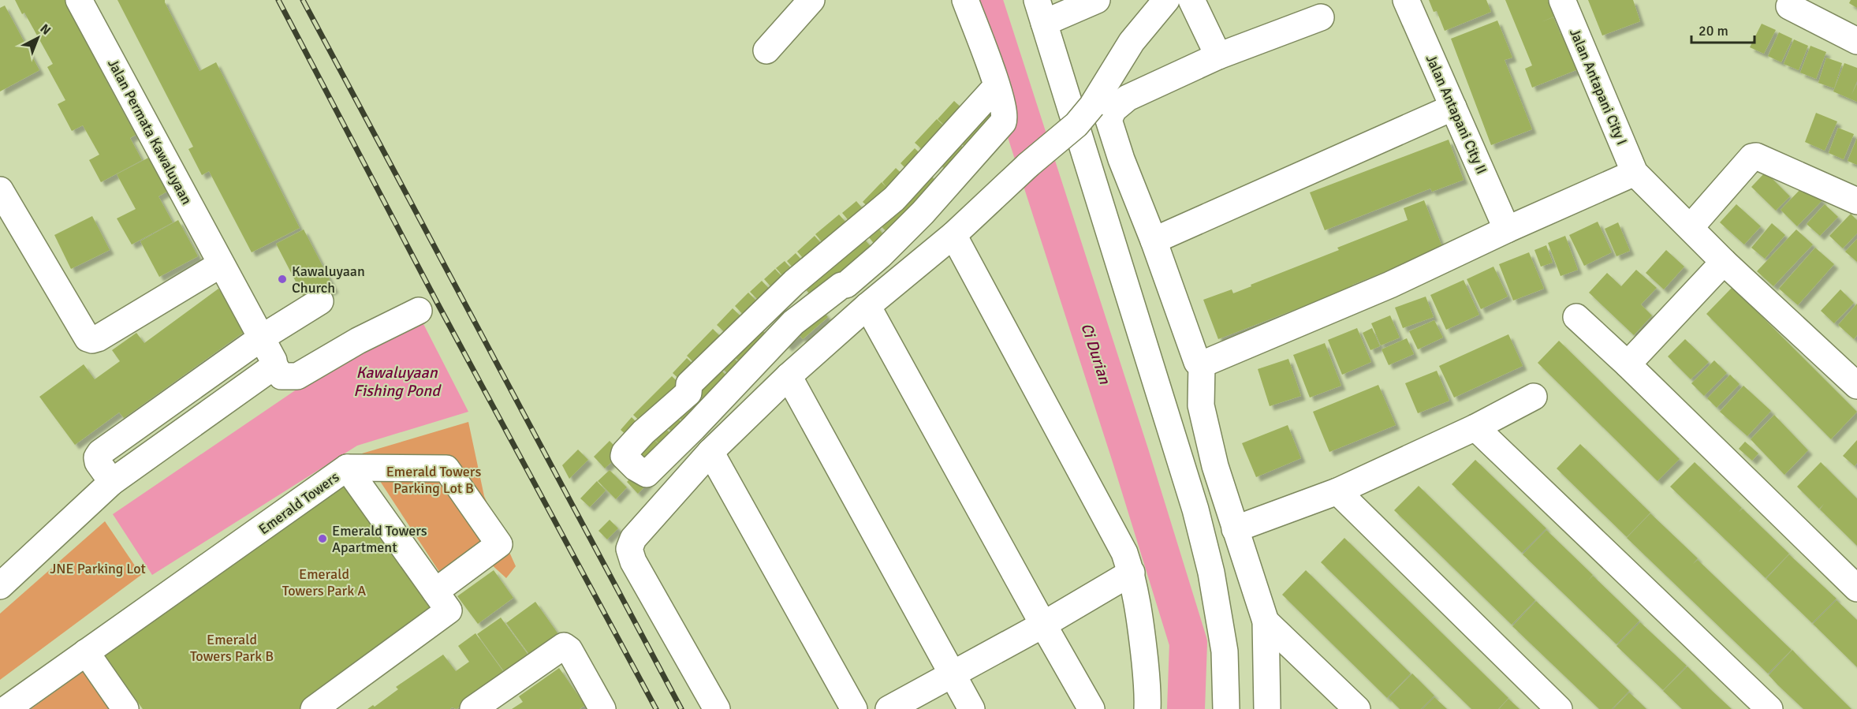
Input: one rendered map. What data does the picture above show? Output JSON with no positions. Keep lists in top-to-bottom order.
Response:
{
  "streets": {
    "street": [
      "Jalan Antapani City I",
      "Jalan Antapani City II",
      "Jalan Permata Kawaluyaan",
      "Emerald Towers"
    ]
  },
  "water": ["Ci Durian", "Kawaluyaan Fishing Pond"],
  "parks": [
    "Emerald Towers Parking Lot B",
    "JNE Parking Lot",
    "Emerald Towers Park A",
    "Emerald Towers Park B"
  ],
  "places": ["Kawaluyaan Church", "Emerald Towers Apartment"],
  "scale_bar": "20 m",
  "north": "top right"
}
